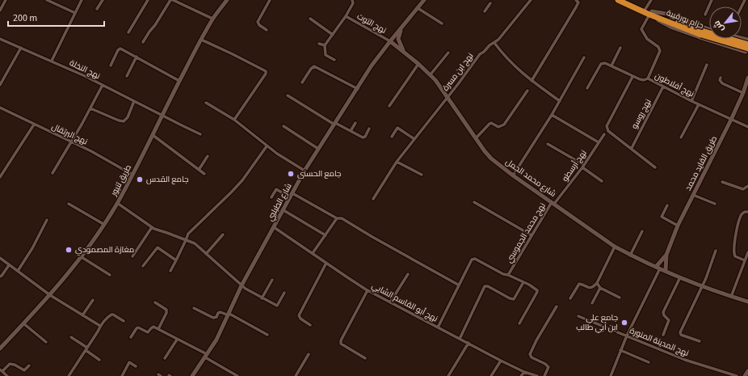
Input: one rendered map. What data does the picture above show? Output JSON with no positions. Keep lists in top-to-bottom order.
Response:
{
  "streets": {
    "highway": ["حزام بورقيبة"],
    "street": [
      "نهج التوت",
      "نهج النخلة",
      "نهج ابن مسرة",
      "نهج أفلاطون",
      "نهج روسو",
      "نهج البرتقال",
      "طريق القايد محمد",
      "نهج أرسطو",
      "شارع محمد الجمل",
      "طريق تنيور",
      "شارع الطبلبي",
      "نهج محمد الجموسي",
      "نهج أبو القاسم الشابي",
      "نهج المدينة المنورة"
    ]
  },
  "crossings": [
    ["نهج التوت", "شارع محمد الجمل"],
    ["نهج التوت", "شارع الطبلبي"],
    ["نهج النخلة", "طريق تنيور"],
    ["نهج ابن مسرة", "شارع محمد الجمل"],
    ["نهج أفلاطون", "نهج روسو"],
    ["نهج أفلاطون", "طريق القايد محمد"],
    ["نهج البرتقال", "طريق تنيور"],
    ["طريق القايد محمد", "شارع محمد الجمل"],
    ["نهج أرسطو", "شارع محمد الجمل"],
    ["نهج أرسطو", "نهج محمد الجموسي"],
    ["شارع محمد الجمل", "شارع الطبلبي"],
    ["شارع محمد الجمل", "نهج محمد الجموسي"],
    ["شارع الطبلبي", "نهج أبو القاسم الشابي"]
  ],
  "places": [
    "جامع الحسنى",
    "جامع القدس",
    "مغازة المصمودي",
    "جامع علي ابن أبي طالب"
  ],
  "scale_bar": "200 m",
  "north": "bottom left"
}
